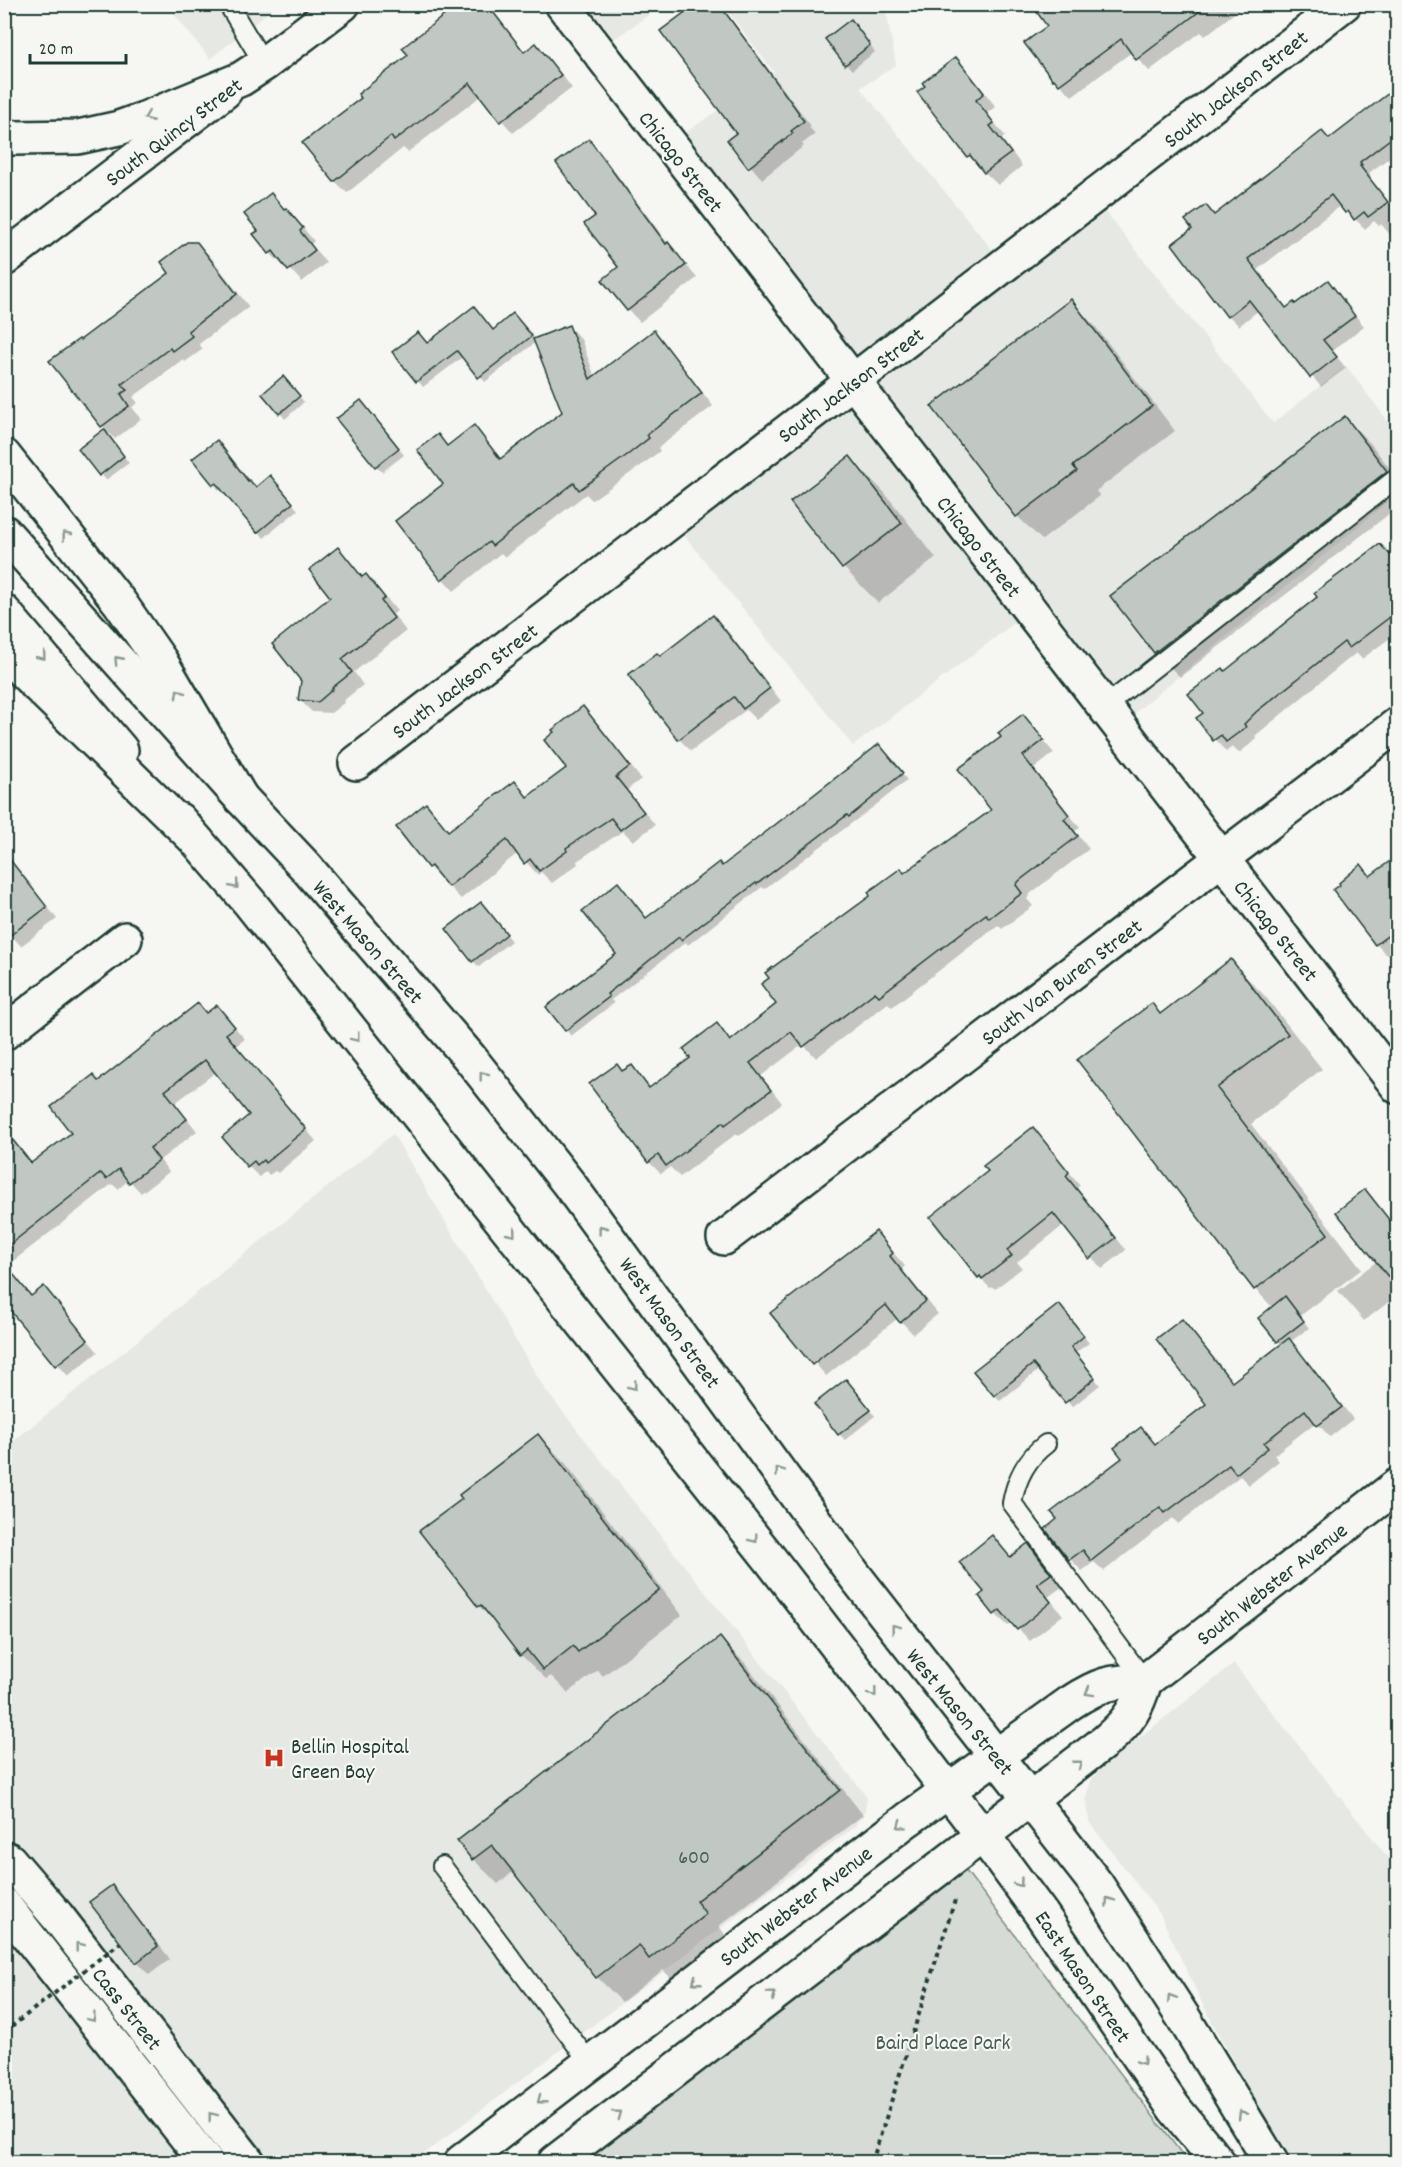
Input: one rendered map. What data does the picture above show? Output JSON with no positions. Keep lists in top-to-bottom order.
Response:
{
  "streets": {
    "main road": [
      "South Jackson Street",
      "South Quincy Street",
      "Chicago Street",
      "West Mason Street",
      "South Van Buren Street",
      "South Webster Avenue",
      "East Mason Street",
      "Cass Street"
    ]
  },
  "crossings": [
    ["South Jackson Street", "Chicago Street"],
    ["Chicago Street", "South Van Buren Street"],
    ["West Mason Street", "South Webster Avenue"],
    ["South Webster Avenue", "East Mason Street"]
  ],
  "one_way": ["East Mason Street"],
  "parks": ["Baird Place Park"],
  "places": {
    "hospital": ["Bellin Hospital Green Bay"]
  },
  "house_numbers": ["600"],
  "scale_bar": "20 m"
}
